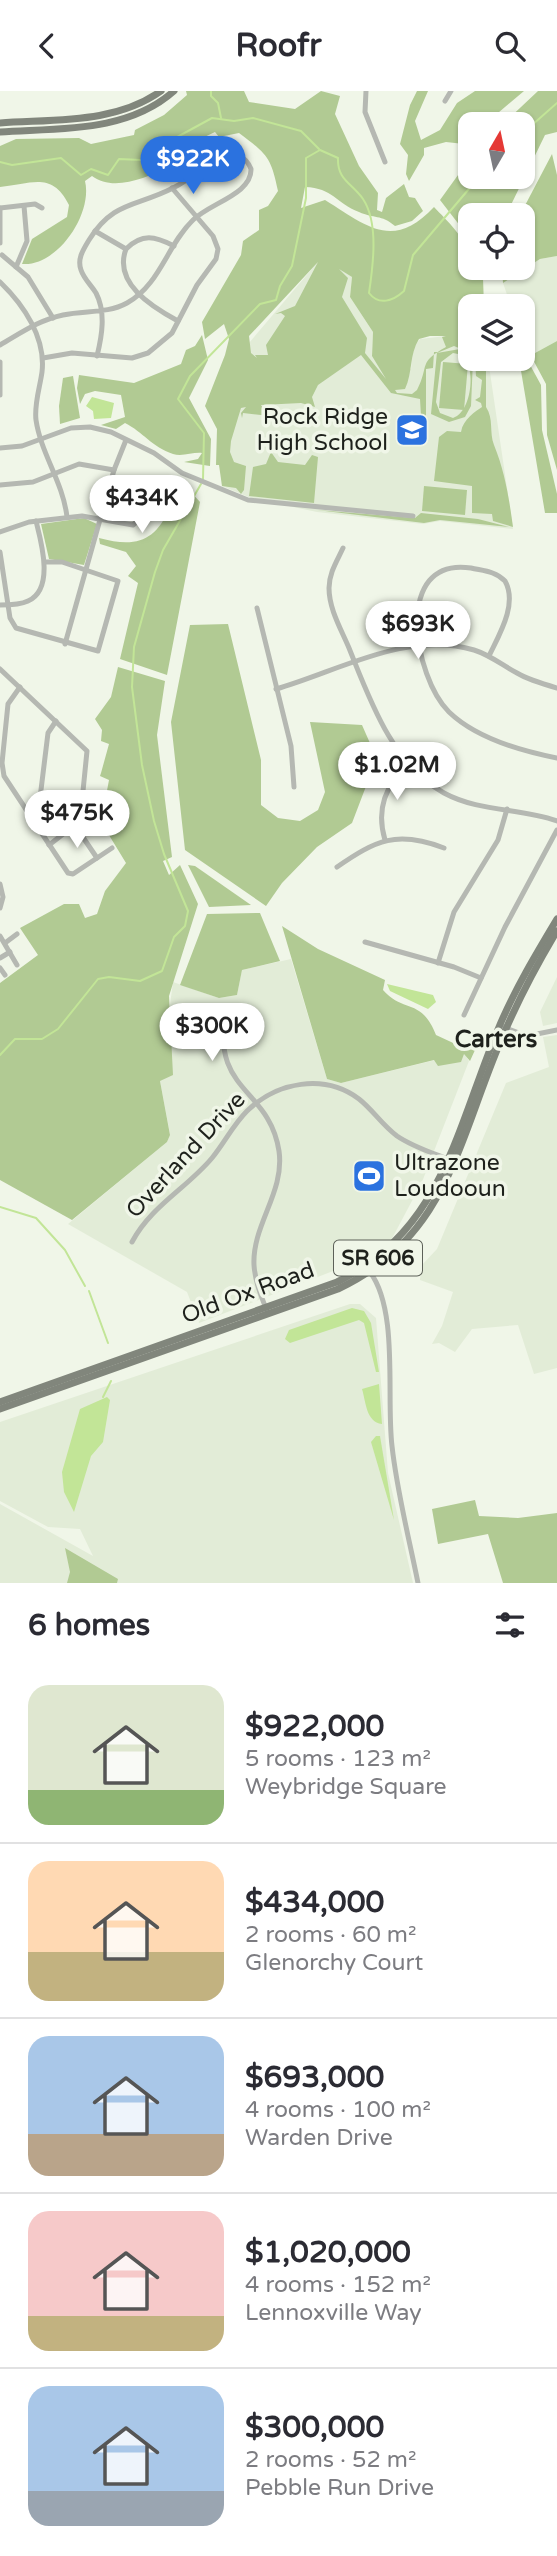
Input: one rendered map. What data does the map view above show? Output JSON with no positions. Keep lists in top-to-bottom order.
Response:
{
  "streets": {
    "main road": ["SR 606", "Old Ox Road"],
    "street": ["Overland Drive"]
  },
  "crossings": [
    ["Overland Drive", "Old Ox Road"]
  ],
  "districts": ["Carters"],
  "places": {
    "school or university": ["Rock Ridge High School"],
    "sports": ["Ultrazone Loudooun"]
  },
  "north": "top",
  "page": {
    "header": "Roofr",
    "price": [
      "$922K",
      "$434K",
      "$693K",
      "$1.02M",
      "$475K",
      "$300K"
    ],
    "heading": "6 homes",
    "list": [
      {
        "name": "$922,000",
        "note": "5 rooms · 123 m² · Weybridge Square"
      },
      {
        "name": "$434,000",
        "note": "2 rooms · 60 m² · Glenorchy Court"
      },
      {
        "name": "$693,000",
        "note": "4 rooms · 100 m² · Warden Drive"
      },
      {
        "name": "$1,020,000",
        "note": "4 rooms · 152 m² · Lennoxville Way"
      },
      {
        "name": "$300,000",
        "note": "2 rooms · 52 m² · Pebble Run Drive"
      }
    ]
  }
}
